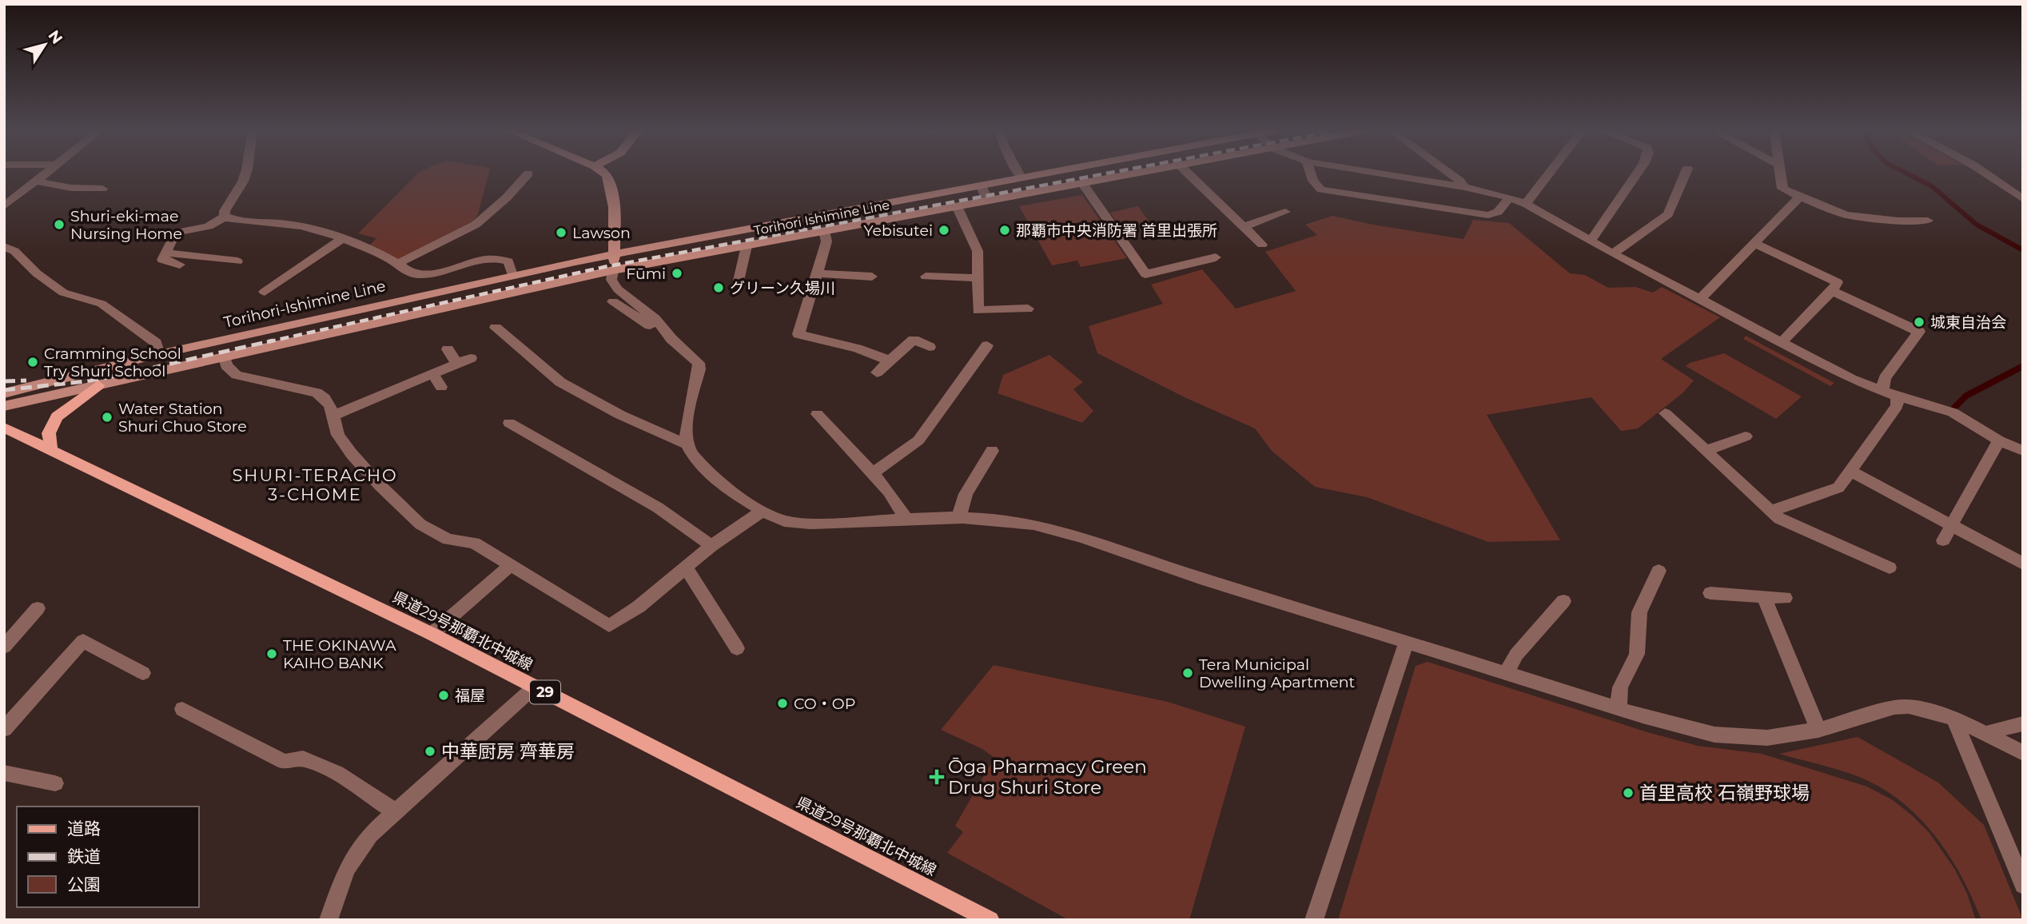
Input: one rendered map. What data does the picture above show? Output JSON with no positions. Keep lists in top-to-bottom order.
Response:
{
  "streets": {
    "main road": ["県道29号那覇北中城線", "29"],
    "street": ["Torihori Ishimine Line", "Torihori-Ishimine Line"]
  },
  "crossings": [
    ["Torihori Ishimine Line", "Torihori-Ishimine Line"]
  ],
  "districts": ["SHURI-TERACHO 3-CHOME"],
  "places": {
    "other": [
      "Shuri-eki-mae Nursing Home",
      "Yebisutei",
      "那覇市中央消防署 首里出張所",
      "Lawson",
      "Fūmi",
      "グリーン久場川",
      "城東自治会",
      "Cramming School Try Shuri School",
      "Water Station Shuri Chuo Store",
      "THE OKINAWA KAIHO BANK",
      "Tera Municipal Dwelling Apartment",
      "福屋",
      "CO・OP",
      "中華厨房 齊華房",
      "首里高校 石嶺野球場"
    ],
    "health": ["Ōga Pharmacy Green Drug Shuri Store"]
  },
  "legend": ["道路", "鉄道", "公園"],
  "north": "top right"
}
